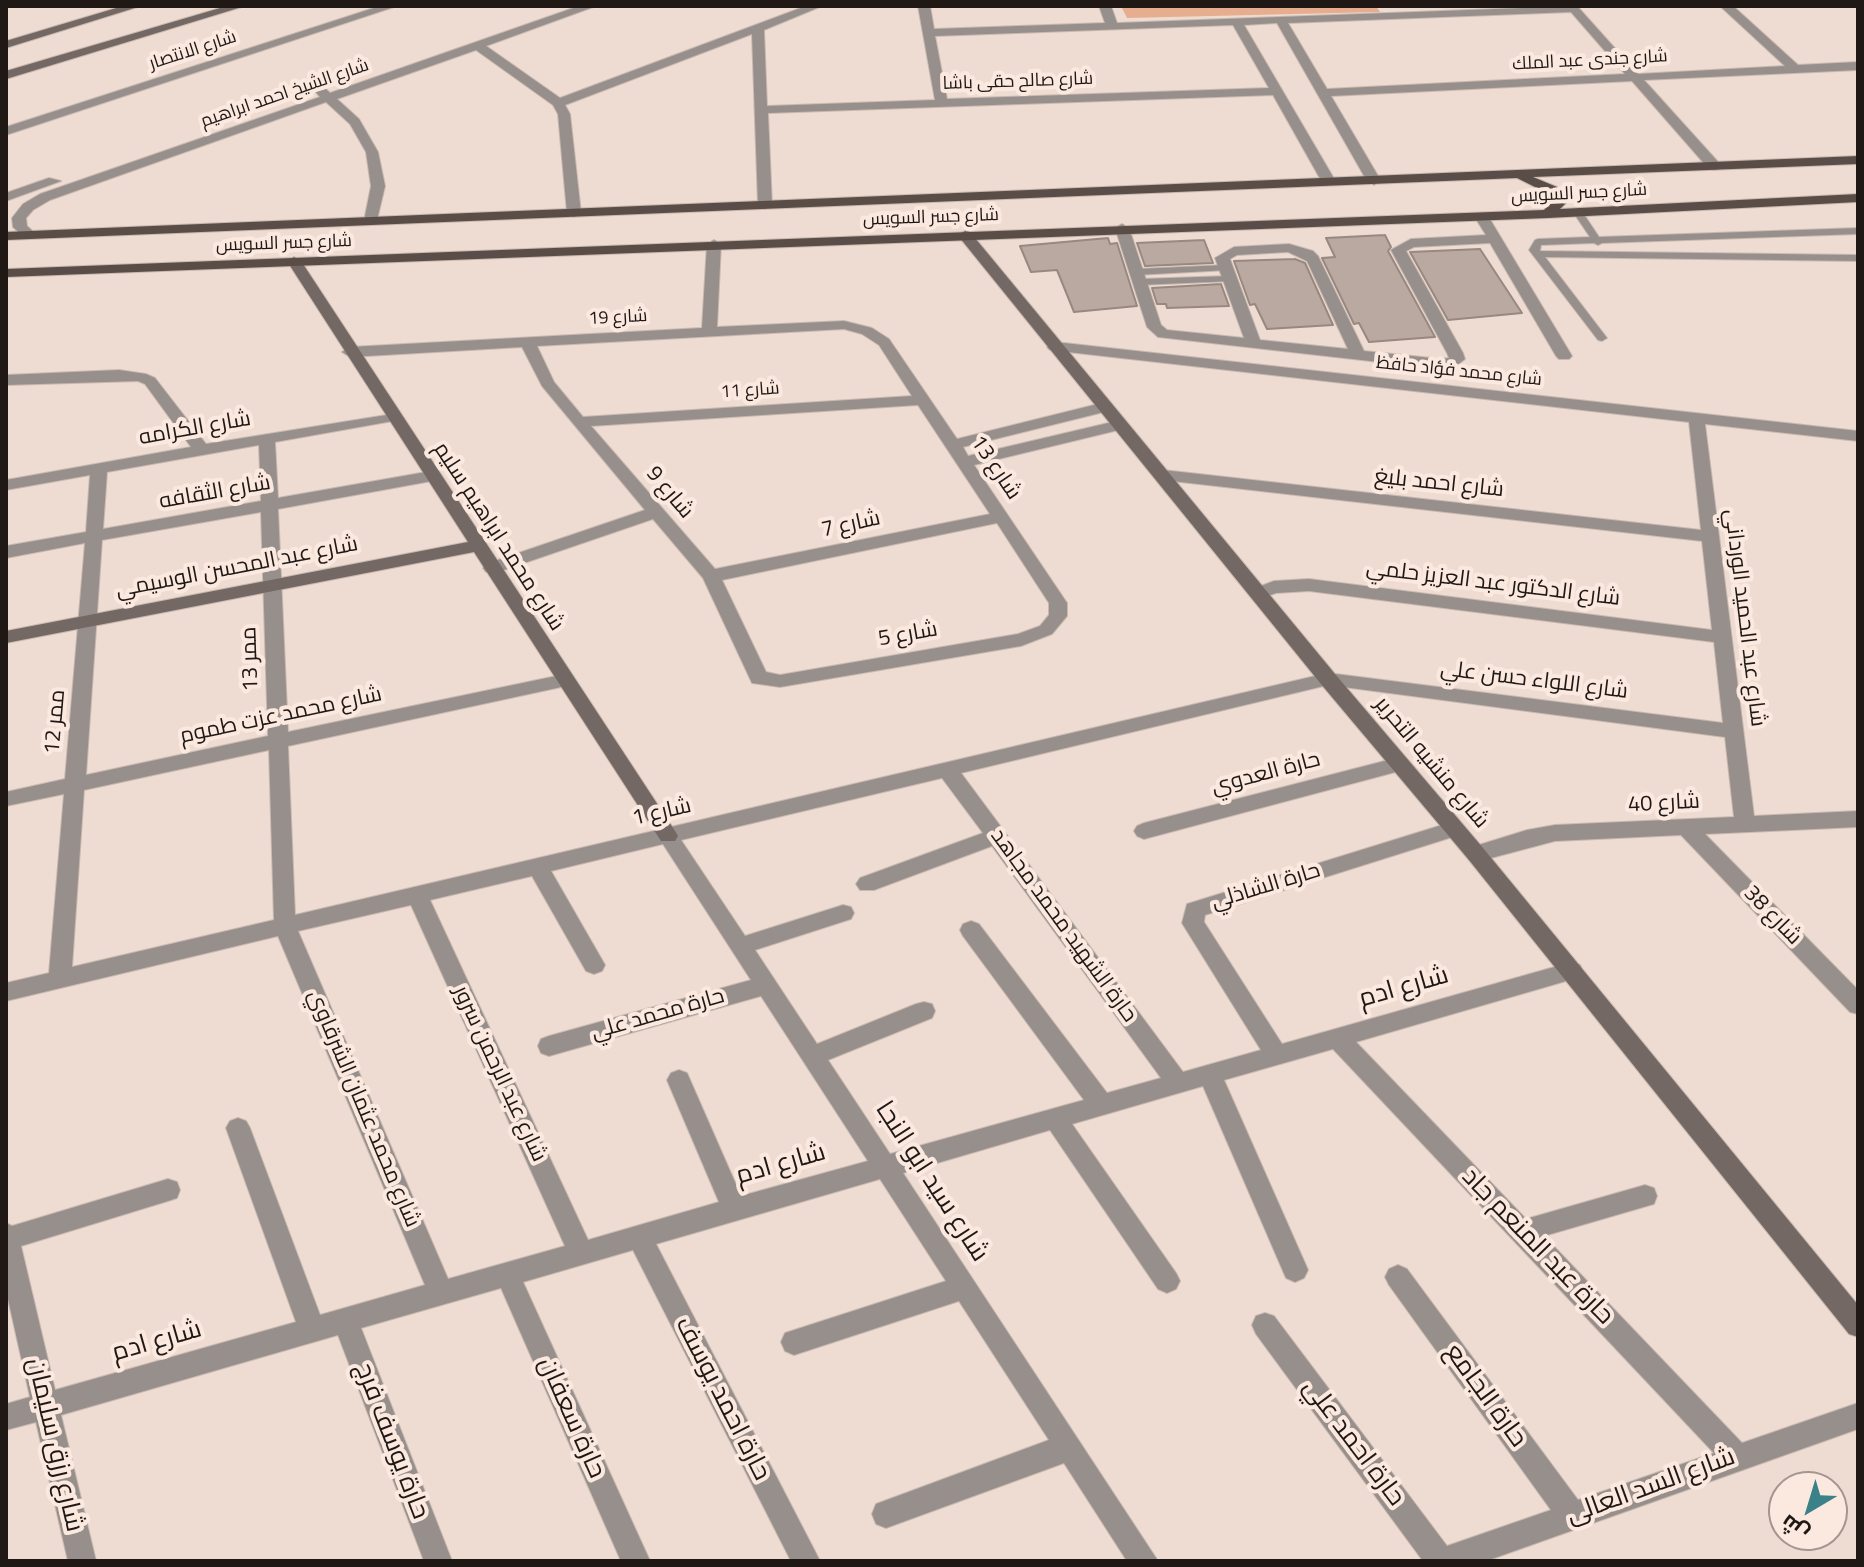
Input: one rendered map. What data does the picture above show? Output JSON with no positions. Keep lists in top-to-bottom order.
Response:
{
  "streets": {
    "main road": ["شارع جسر السويس"],
    "street": [
      "شارع الانتصار",
      "شارع جندى عبد الملك",
      "شارع صالح حقى باشا",
      "شارع الشيخ احمد ابراهيم",
      "شارع 19",
      "شارع محمد فؤاد حافظ",
      "شارع 11",
      "شارع الكرامه",
      "شارع 13",
      "شارع احمد بليغ",
      "شارع الثقافه",
      "شارع 9",
      "شارع 7",
      "شارع محمد ابراهيم سليم",
      "شارع عبد المحسن الوسيمي",
      "شارع الدكتور عبد العزيز حلمي",
      "شارع عبد الحميد الورداني",
      "شارع 5",
      "ممر 13",
      "شارع اللواء حسن علي",
      "شارع محمد عزت طموم",
      "ممر 12",
      "شارع منشيه التحرير",
      "حارة العدوي",
      "شارع 40",
      "شارع 1",
      "حارة الشاذلي",
      "شارع 38",
      "حارة الشهيد محمد مجاهد",
      "شارع ادم",
      "حارة محمد علي",
      "شارع عبد الرحمن سرور",
      "شارع محمد عثمان الشرقاوي",
      "شارع سيد ابو النجا",
      "حارة عبد المنعم جاد",
      "حارة الجامع",
      "حارة احمد يوسف",
      "حارة سعفان",
      "حارة يوسف فرج",
      "حارة احمد علي",
      "شارع رزق سليمان",
      "شارع السد العالى"
    ]
  },
  "crossings": [
    ["شارع جسر السويس", "شارع محمد ابراهيم سليم"],
    ["شارع جسر السويس", "شارع منشيه التحرير"],
    ["شارع 19", "شارع 13"],
    ["شارع 19", "شارع 9"],
    ["شارع 19", "شارع محمد ابراهيم سليم"],
    ["شارع محمد فؤاد حافظ", "شارع عبد الحميد الورداني"],
    ["شارع محمد فؤاد حافظ", "شارع منشيه التحرير"],
    ["شارع 11", "شارع 13"],
    ["شارع 11", "شارع 9"],
    ["شارع الكرامه", "شارع محمد ابراهيم سليم"],
    ["شارع الكرامه", "ممر 13"],
    ["شارع الكرامه", "ممر 12"],
    ["شارع 13", "شارع 7"],
    ["شارع 13", "شارع 5"],
    ["شارع احمد بليغ", "شارع عبد الحميد الورداني"],
    ["شارع احمد بليغ", "شارع منشيه التحرير"],
    ["شارع الثقافه", "شارع محمد ابراهيم سليم"],
    ["شارع الثقافه", "ممر 13"],
    ["شارع الثقافه", "ممر 12"],
    ["شارع 9", "شارع 7"],
    ["شارع 9", "شارع 5"],
    ["شارع محمد ابراهيم سليم", "شارع عبد المحسن الوسيمي"],
    ["شارع محمد ابراهيم سليم", "شارع محمد عزت طموم"],
    ["شارع محمد ابراهيم سليم", "شارع 1"],
    ["شارع محمد ابراهيم سليم", "شارع سيد ابو النجا"],
    ["شارع عبد المحسن الوسيمي", "ممر 13"],
    ["شارع عبد المحسن الوسيمي", "ممر 12"],
    ["شارع الدكتور عبد العزيز حلمي", "شارع عبد الحميد الورداني"],
    ["شارع الدكتور عبد العزيز حلمي", "شارع منشيه التحرير"],
    ["شارع عبد الحميد الورداني", "شارع اللواء حسن علي"],
    ["شارع عبد الحميد الورداني", "شارع 40"],
    ["ممر 13", "شارع محمد عزت طموم"],
    ["ممر 13", "شارع 1"],
    ["ممر 13", "شارع محمد عثمان الشرقاوي"],
    ["شارع اللواء حسن علي", "شارع منشيه التحرير"],
    ["شارع اللواء حسن علي", "شارع 1"],
    ["شارع محمد عزت طموم", "ممر 12"],
    ["ممر 12", "شارع 1"],
    ["شارع منشيه التحرير", "حارة العدوي"],
    ["شارع منشيه التحرير", "شارع 40"],
    ["شارع منشيه التحرير", "شارع 1"],
    ["شارع منشيه التحرير", "حارة الشاذلي"],
    ["شارع منشيه التحرير", "شارع ادم"],
    ["شارع 40", "شارع 38"],
    ["شارع 1", "حارة الشهيد محمد مجاهد"],
    ["شارع 1", "شارع عبد الرحمن سرور"],
    ["شارع 1", "شارع محمد عثمان الشرقاوي"],
    ["شارع 1", "شارع سيد ابو النجا"],
    ["حارة الشاذلي", "شارع ادم"],
    ["حارة الشهيد محمد مجاهد", "شارع ادم"],
    ["شارع ادم", "شارع عبد الرحمن سرور"],
    ["شارع ادم", "شارع محمد عثمان الشرقاوي"],
    ["شارع ادم", "شارع سيد ابو النجا"],
    ["شارع ادم", "حارة عبد المنعم جاد"],
    ["شارع ادم", "حارة احمد يوسف"],
    ["شارع ادم", "حارة سعفان"],
    ["شارع ادم", "حارة يوسف فرج"],
    ["شارع ادم", "شارع رزق سليمان"],
    ["حارة محمد علي", "شارع سيد ابو النجا"],
    ["حارة عبد المنعم جاد", "شارع السد العالى"],
    ["حارة الجامع", "شارع السد العالى"],
    ["حارة احمد علي", "شارع السد العالى"]
  ],
  "north": "bottom left"
}
